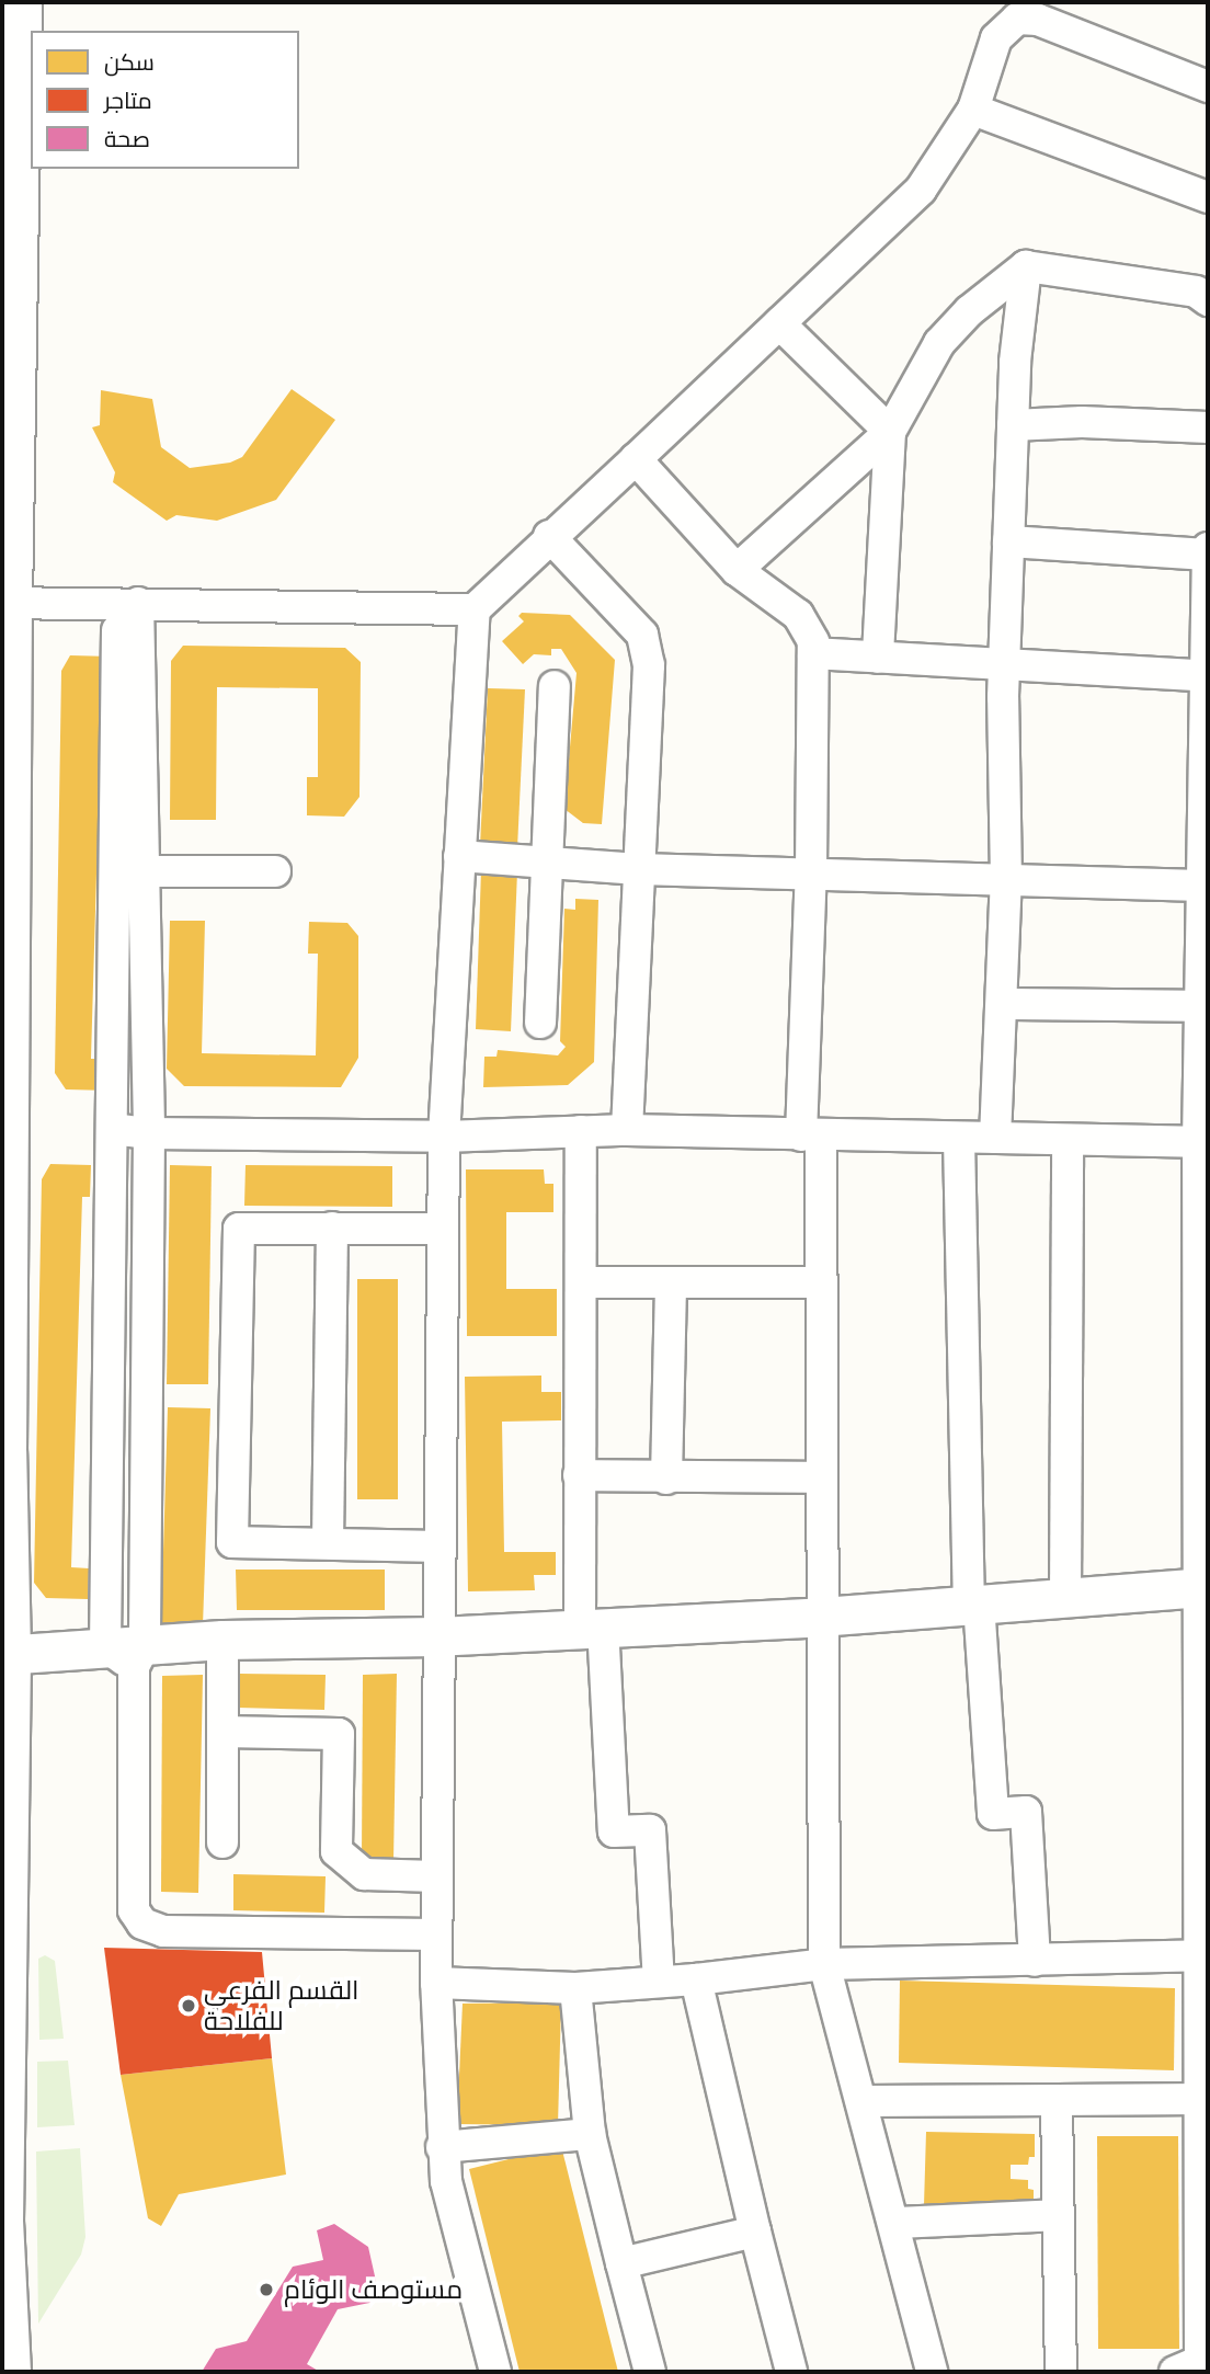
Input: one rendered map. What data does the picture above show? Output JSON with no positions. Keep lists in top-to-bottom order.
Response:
{
  "places": ["القسم الفرعي للفلاحة", "مستوصف الوئام"],
  "legend": ["سكن", "متاجر", "صحة"]
}
